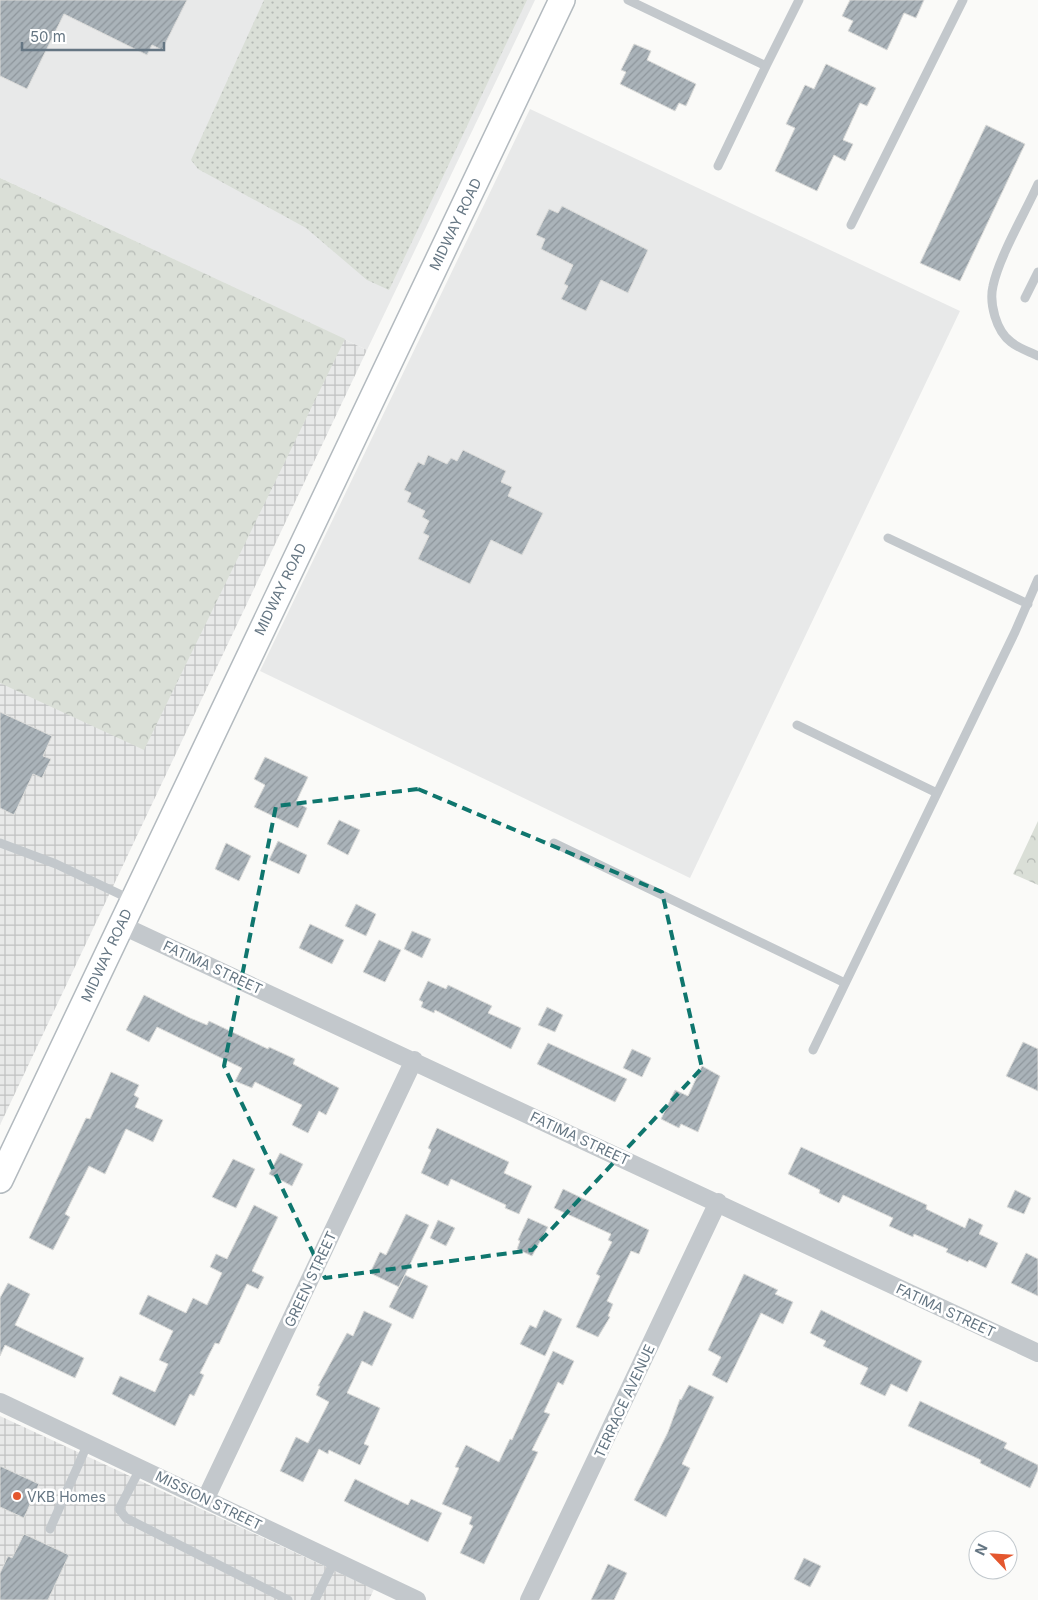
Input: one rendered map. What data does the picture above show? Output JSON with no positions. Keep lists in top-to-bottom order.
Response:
{
  "streets": {
    "main road": ["MIDWAY ROAD"],
    "street": [
      "FATIMA STREET",
      "GREEN STREET",
      "TERRACE AVENUE",
      "MISSION STREET"
    ]
  },
  "crossings": [
    ["MIDWAY ROAD", "FATIMA STREET"],
    ["FATIMA STREET", "GREEN STREET"],
    ["FATIMA STREET", "TERRACE AVENUE"],
    ["GREEN STREET", "MISSION STREET"]
  ],
  "places": ["VKB Homes"],
  "scale_bar": "50 m",
  "north": "top left"
}
